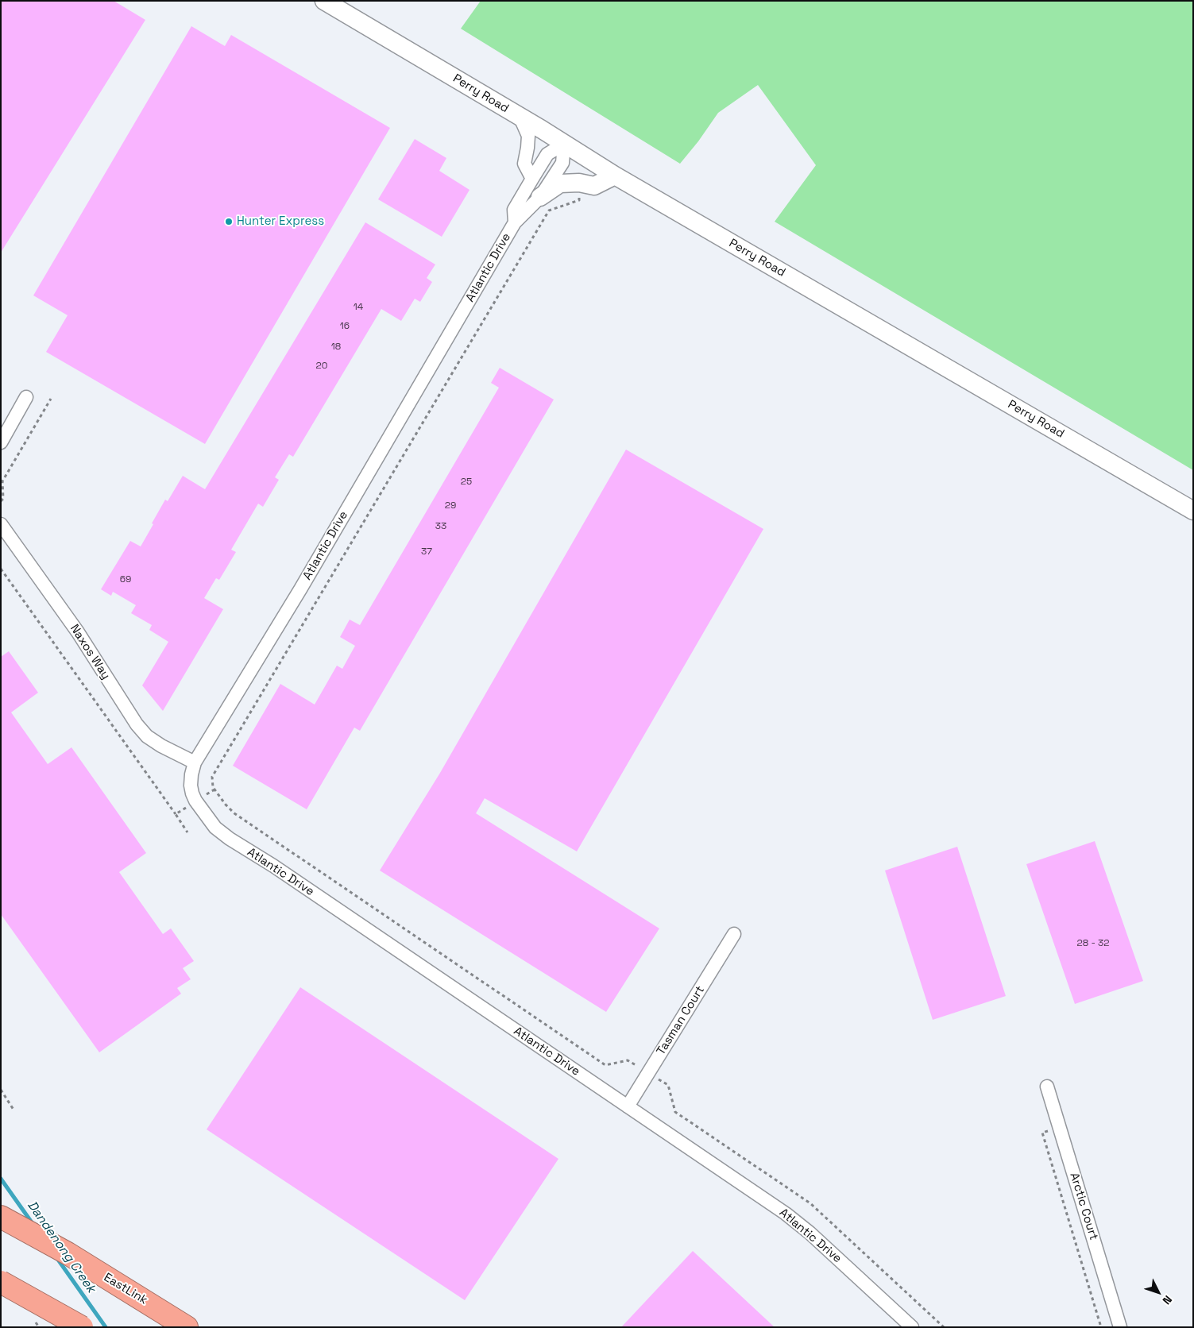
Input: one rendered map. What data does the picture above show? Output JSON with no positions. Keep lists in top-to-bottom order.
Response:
{
  "streets": {
    "highway": ["EastLink"],
    "main road": ["Perry Road"],
    "street": [
      "Atlantic Drive",
      "Naxos Way",
      "Tasman Court",
      "Arctic Court"
    ]
  },
  "crossings": [
    ["Perry Road", "Atlantic Drive"],
    ["Atlantic Drive", "Naxos Way"],
    ["Atlantic Drive", "Tasman Court"]
  ],
  "water": ["Dandenong Creek"],
  "places": ["Hunter Express"],
  "house_numbers": [
    "14",
    "16",
    "18",
    "20",
    "25",
    "29",
    "33",
    "37",
    "69",
    "28 - 32"
  ],
  "north": "bottom right"
}
